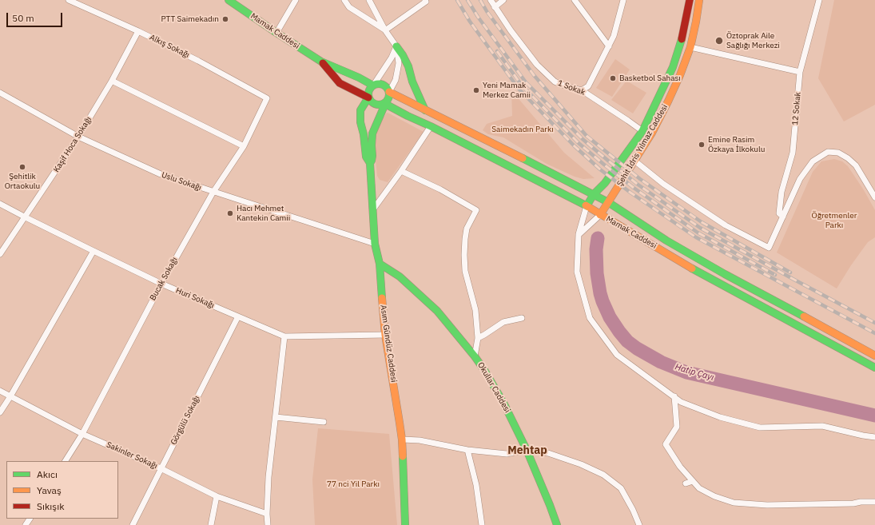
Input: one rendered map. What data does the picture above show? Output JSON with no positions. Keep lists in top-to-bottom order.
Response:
{
  "streets": {
    "main road": [
      "Mamak Caddesi",
      "Şehit İdris Yılmaz Caddesi",
      "Asım Gündüz Caddesi",
      "Okullar Caddesi"
    ],
    "street": [
      "Alkış Sokağı",
      "1 Sokak",
      "12 Sokak",
      "Kaşif Hoca Sokağı",
      "Uslu Sokağı",
      "Bucak Sokağı",
      "Huri Sokağı",
      "Görgülü Sokağı",
      "Sakinler Sokağı"
    ]
  },
  "crossings": [
    ["Mamak Caddesi", "Şehit İdris Yılmaz Caddesi"],
    ["Mamak Caddesi", "Asım Gündüz Caddesi"],
    ["Alkış Sokağı", "Kaşif Hoca Sokağı"],
    ["Alkış Sokağı", "Bucak Sokağı"],
    ["1 Sokak", "Şehit İdris Yılmaz Caddesi"],
    ["Kaşif Hoca Sokağı", "Uslu Sokağı"],
    ["Kaşif Hoca Sokağı", "Huri Sokağı"],
    ["Uslu Sokağı", "Bucak Sokağı"],
    ["Uslu Sokağı", "Asım Gündüz Caddesi"],
    ["Bucak Sokağı", "Huri Sokağı"],
    ["Bucak Sokağı", "Sakinler Sokağı"],
    ["Huri Sokağı", "Asım Gündüz Caddesi"],
    ["Huri Sokağı", "Görgülü Sokağı"],
    ["Asım Gündüz Caddesi", "Okullar Caddesi"],
    ["Görgülü Sokağı", "Sakinler Sokağı"]
  ],
  "districts": ["Mehtap"],
  "water": ["Hatip Çayı"],
  "parks": ["Saimekadın Parkı", "Öğretmenler Parkı", "77 nci Yil Parkı"],
  "places": [
    "PTT Saimekadın",
    "Öztoprak Aile Sağlığı Merkezi",
    "Basketbol Sahası",
    "Yeni Mamak Merkez Camii",
    "Emine Rasim Özkaya İlkokulu",
    "Şehitlik Ortaokulu",
    "Hacı Mehmet Kantekin Camii"
  ],
  "legend": ["Akıcı", "Yavaş", "Sıkışık"],
  "scale_bar": "50 m"
}
